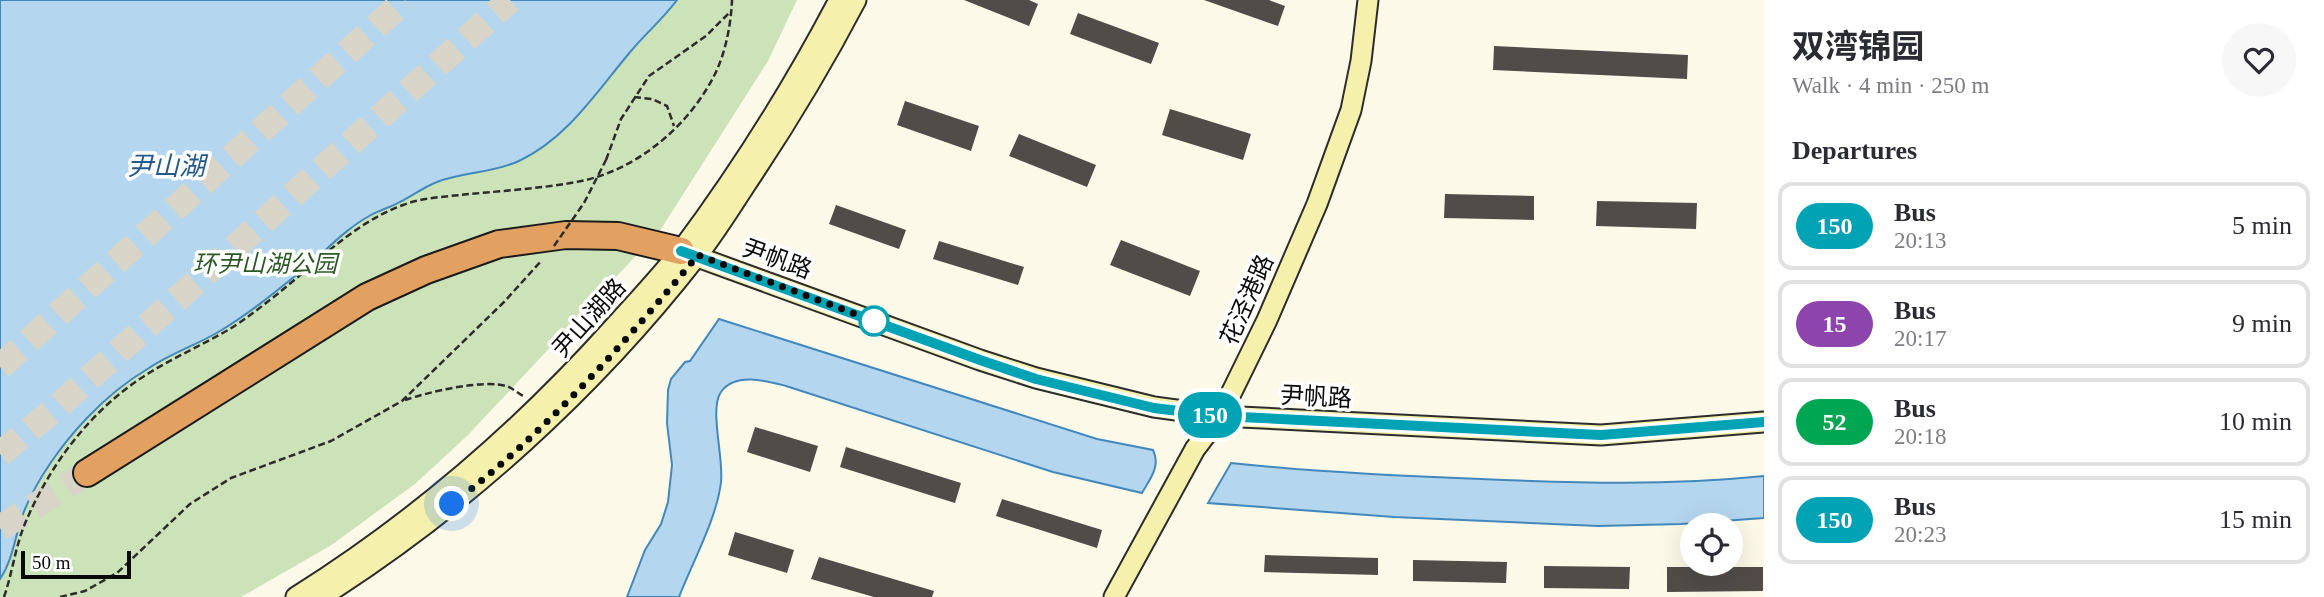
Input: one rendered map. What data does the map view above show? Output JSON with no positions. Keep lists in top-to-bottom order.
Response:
{
  "streets": {
    "street": ["尹帆路", "花泾港路", "尹山湖路"]
  },
  "crossings": [
    ["尹帆路", "花泾港路"],
    ["尹帆路", "尹山湖路"]
  ],
  "water": ["尹山湖"],
  "parks": ["环尹山湖公园"],
  "lines": ["bus line 150"],
  "scale_bar": "50 m",
  "page": {
    "on_map": "150",
    "heading": [
      ["双湾锦园", "Walk · 4 min · 250 m"],
      "Departures"
    ],
    "list": [
      {
        "mark": "150",
        "name": "Bus",
        "note": "20:13",
        "value": "5 min"
      },
      {
        "mark": "15",
        "name": "Bus",
        "note": "20:17",
        "value": "9 min"
      },
      {
        "mark": "52",
        "name": "Bus",
        "note": "20:18",
        "value": "10 min"
      },
      {
        "mark": "150",
        "name": "Bus",
        "note": "20:23",
        "value": "15 min"
      }
    ],
    "scale": "50 m"
  }
}
